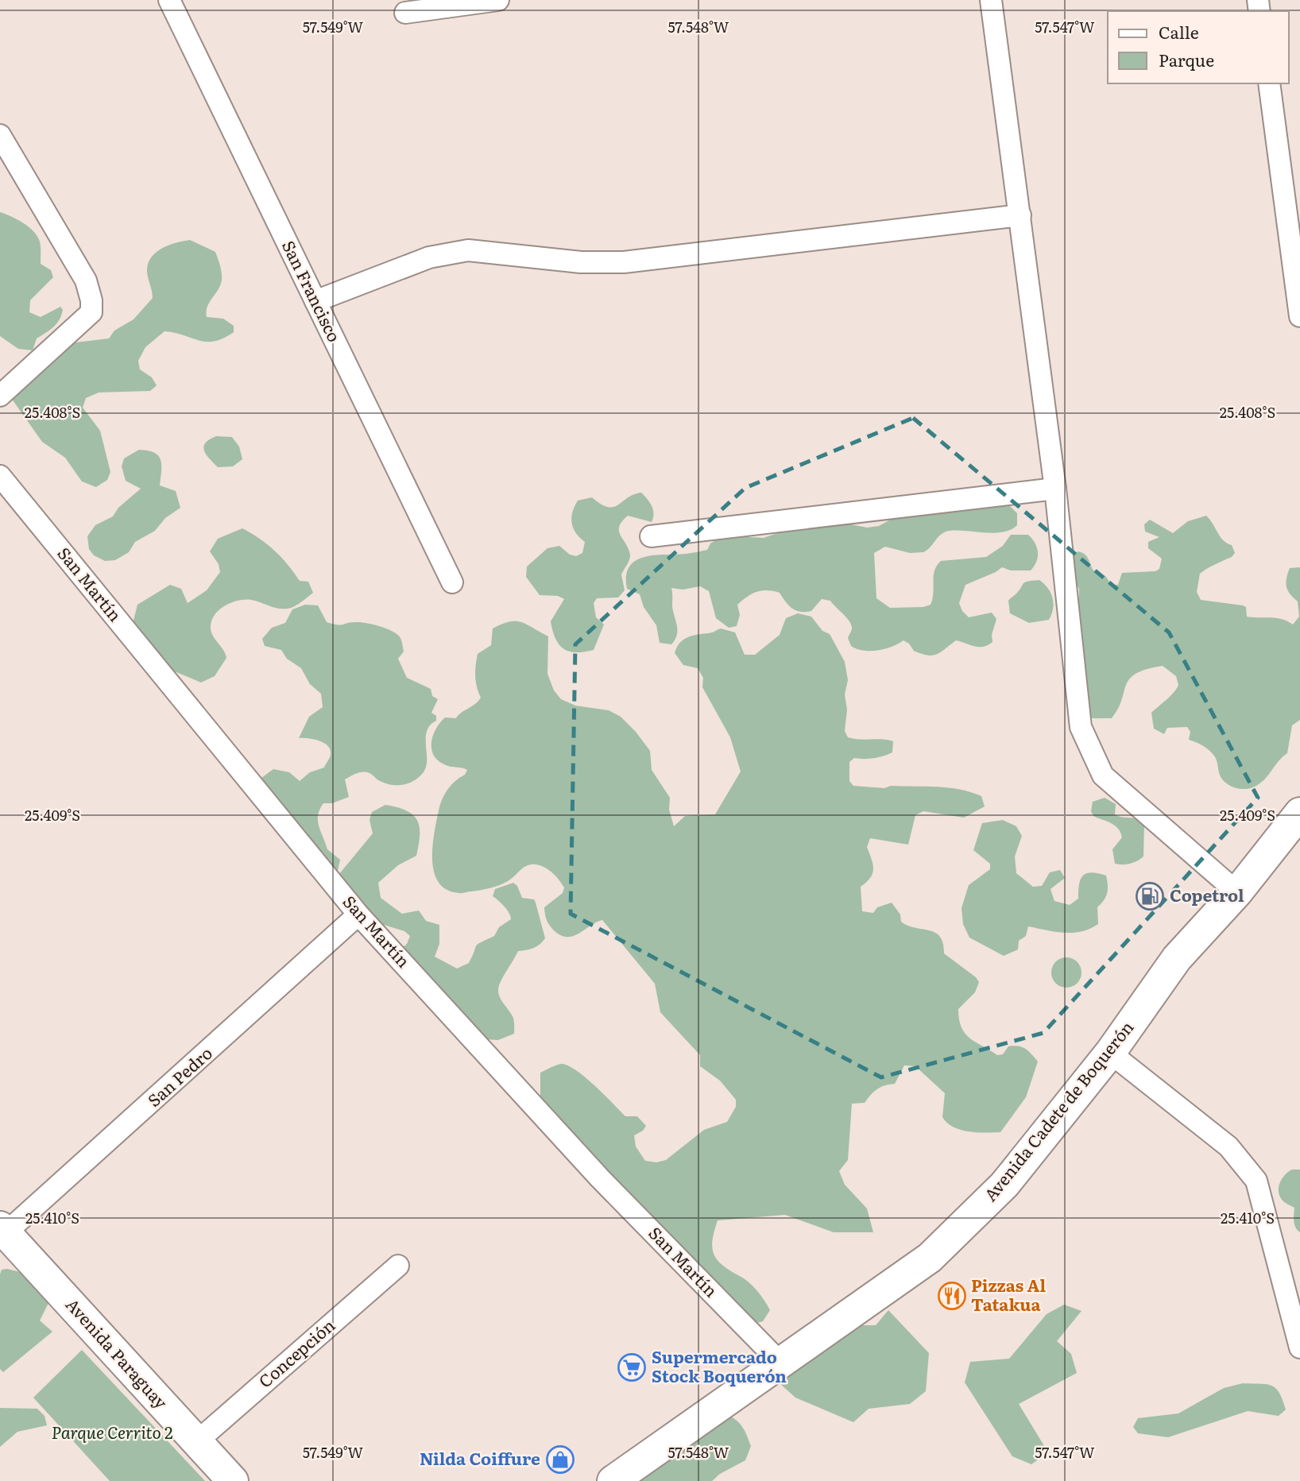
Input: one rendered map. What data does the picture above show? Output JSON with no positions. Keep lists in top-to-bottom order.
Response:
{
  "streets": {
    "main road": ["Avenida Cadete de Boquerón", "Avenida Paraguay"],
    "street": [
      "San Francisco",
      "San Martín",
      "San Pedro",
      "Concepción"
    ]
  },
  "crossings": [
    ["San Martín", "San Pedro"],
    ["San Martín", "Avenida Cadete de Boquerón"],
    ["San Pedro", "Avenida Paraguay"],
    ["Avenida Paraguay", "Concepción"]
  ],
  "parks": ["Parque Cerrito 2"],
  "places": {
    "fuel station": ["Copetrol"],
    "restaurant": ["Pizzas Al Tatakua"],
    "supermarket": ["Supermercado Stock Boquerón"],
    "shop": ["Nilda Coiffure"]
  },
  "legend": ["Calle", "Parque"],
  "coordinates": [
    "57.549°W",
    "57.548°W",
    "57.547°W",
    "25.408°S",
    "25.409°S",
    "25.410°S"
  ]
}
